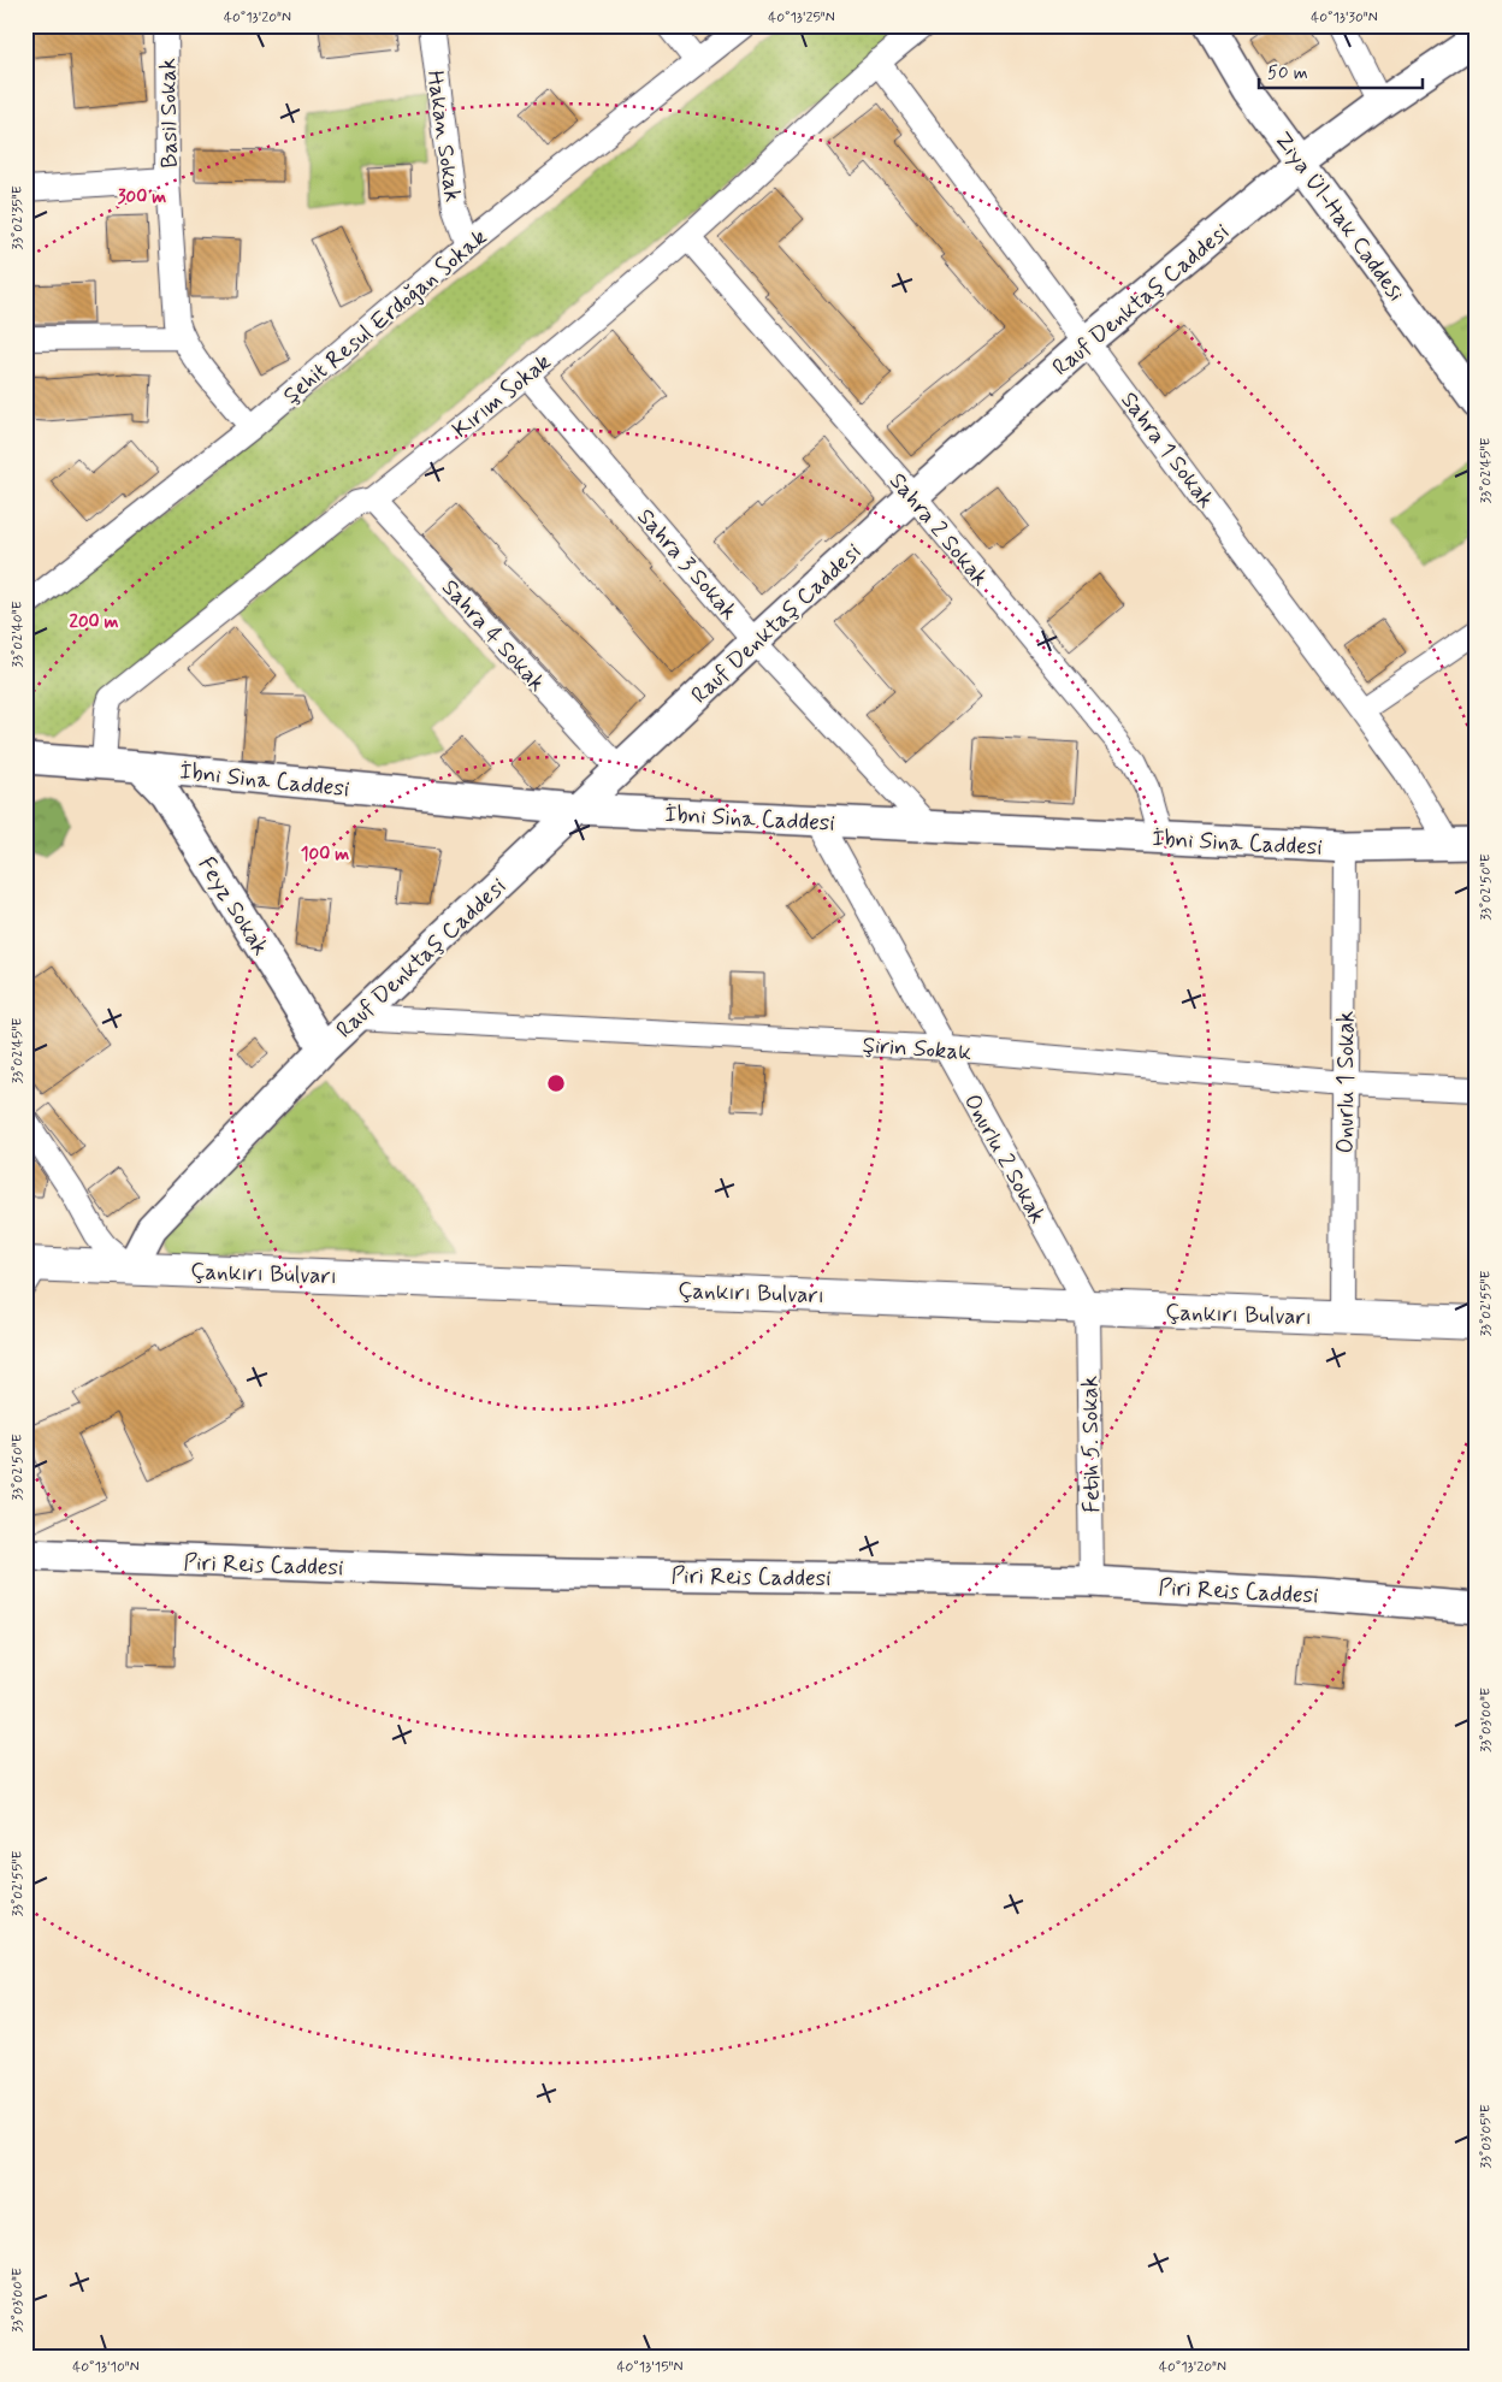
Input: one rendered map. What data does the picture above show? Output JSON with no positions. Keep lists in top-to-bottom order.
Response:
{
  "streets": {
    "main road": ["Çankırı Bulvarı"],
    "street": [
      "Basil Sokak",
      "Hakan Sokak",
      "Ziya Ül-Hak Caddesi",
      "Rauf Denktaş Caddesi",
      "Şehit Resul Erdoğan Sokak",
      "Kırım Sokak",
      "Sahra 1 Sokak",
      "Sahra 2 Sokak",
      "Sahra 3 Sokak",
      "Sahra 4 Sokak",
      "İbni Sina Caddesi",
      "Feyz Sokak",
      "Şirin Sokak",
      "Onurlu 1 Sokak",
      "Onurlu 2 Sokak",
      "Fetih 5. Sokak",
      "Piri Reis Caddesi"
    ]
  },
  "crossings": [
    ["Basil Sokak", "Şehit Resul Erdoğan Sokak"],
    ["Hakan Sokak", "Şehit Resul Erdoğan Sokak"],
    ["Ziya Ül-Hak Caddesi", "Rauf Denktaş Caddesi"],
    ["Rauf Denktaş Caddesi", "Sahra 1 Sokak"],
    ["Rauf Denktaş Caddesi", "Sahra 2 Sokak"],
    ["Rauf Denktaş Caddesi", "Sahra 3 Sokak"],
    ["Rauf Denktaş Caddesi", "Sahra 4 Sokak"],
    ["Rauf Denktaş Caddesi", "İbni Sina Caddesi"],
    ["Rauf Denktaş Caddesi", "Feyz Sokak"],
    ["Rauf Denktaş Caddesi", "Şirin Sokak"],
    ["Rauf Denktaş Caddesi", "Çankırı Bulvarı"],
    ["Kırım Sokak", "Sahra 1 Sokak"],
    ["Kırım Sokak", "Sahra 2 Sokak"],
    ["Kırım Sokak", "Sahra 3 Sokak"],
    ["Kırım Sokak", "Sahra 4 Sokak"],
    ["Kırım Sokak", "İbni Sina Caddesi"],
    ["Sahra 1 Sokak", "İbni Sina Caddesi"],
    ["Sahra 2 Sokak", "İbni Sina Caddesi"],
    ["Sahra 3 Sokak", "İbni Sina Caddesi"],
    ["İbni Sina Caddesi", "Feyz Sokak"],
    ["İbni Sina Caddesi", "Onurlu 1 Sokak"],
    ["İbni Sina Caddesi", "Onurlu 2 Sokak"],
    ["Şirin Sokak", "Onurlu 1 Sokak"],
    ["Şirin Sokak", "Onurlu 2 Sokak"],
    ["Onurlu 1 Sokak", "Çankırı Bulvarı"],
    ["Onurlu 2 Sokak", "Çankırı Bulvarı"],
    ["Onurlu 2 Sokak", "Fetih 5. Sokak"],
    ["Çankırı Bulvarı", "Fetih 5. Sokak"],
    ["Fetih 5. Sokak", "Piri Reis Caddesi"]
  ],
  "scale_bar": "50 m",
  "coordinates": [
    "40°13'20\"N",
    "40°13'25\"N",
    "40°13'30\"N",
    "33°02'35\"E",
    "33°02'45\"E",
    "33°02'40\"E",
    "33°02'50\"E",
    "33°02'55\"E",
    "33°03'00\"E",
    "33°03'05\"E",
    "40°13'10\"N",
    "40°13'15\"N"
  ],
  "rings": ["300 m", "200 m", "100 m"]
}
